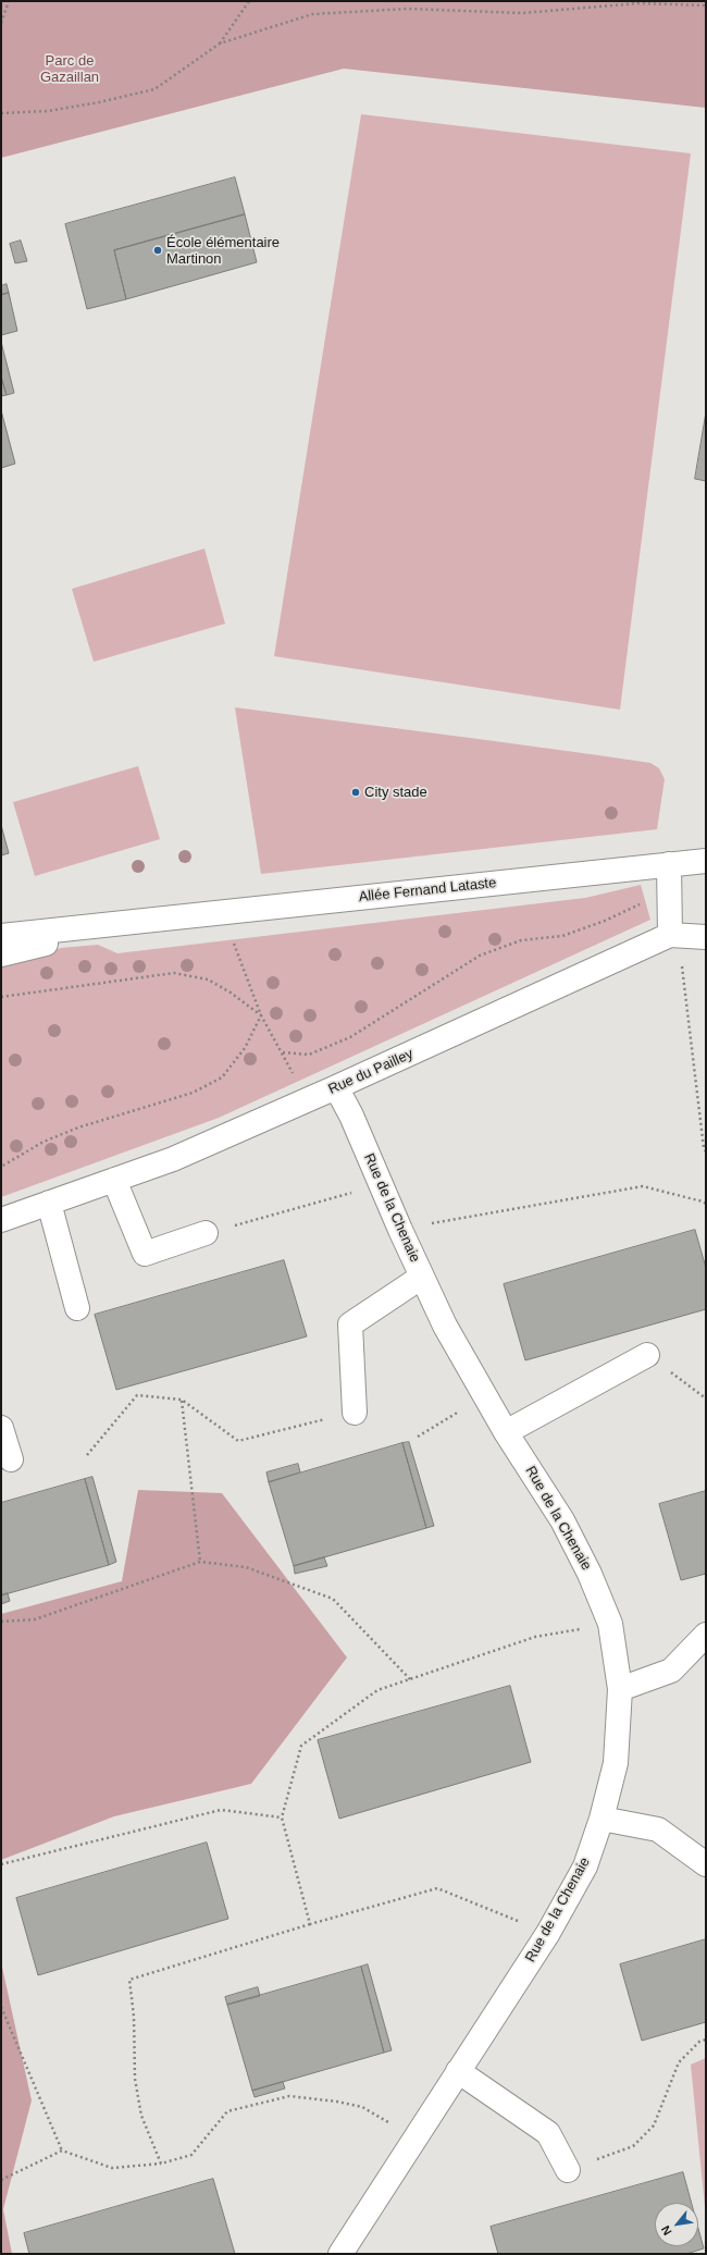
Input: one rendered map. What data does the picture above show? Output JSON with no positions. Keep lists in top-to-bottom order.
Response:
{
  "streets": {
    "street": ["Allée Fernand Lataste", "Rue du Pailley", "Rue de la Chenaie"]
  },
  "crossings": [
    ["Rue du Pailley", "Rue de la Chenaie"]
  ],
  "parks": ["Parc de Gazaillan"],
  "places": ["École élémentaire Martinon", "City stade"],
  "north": "bottom left"
}
